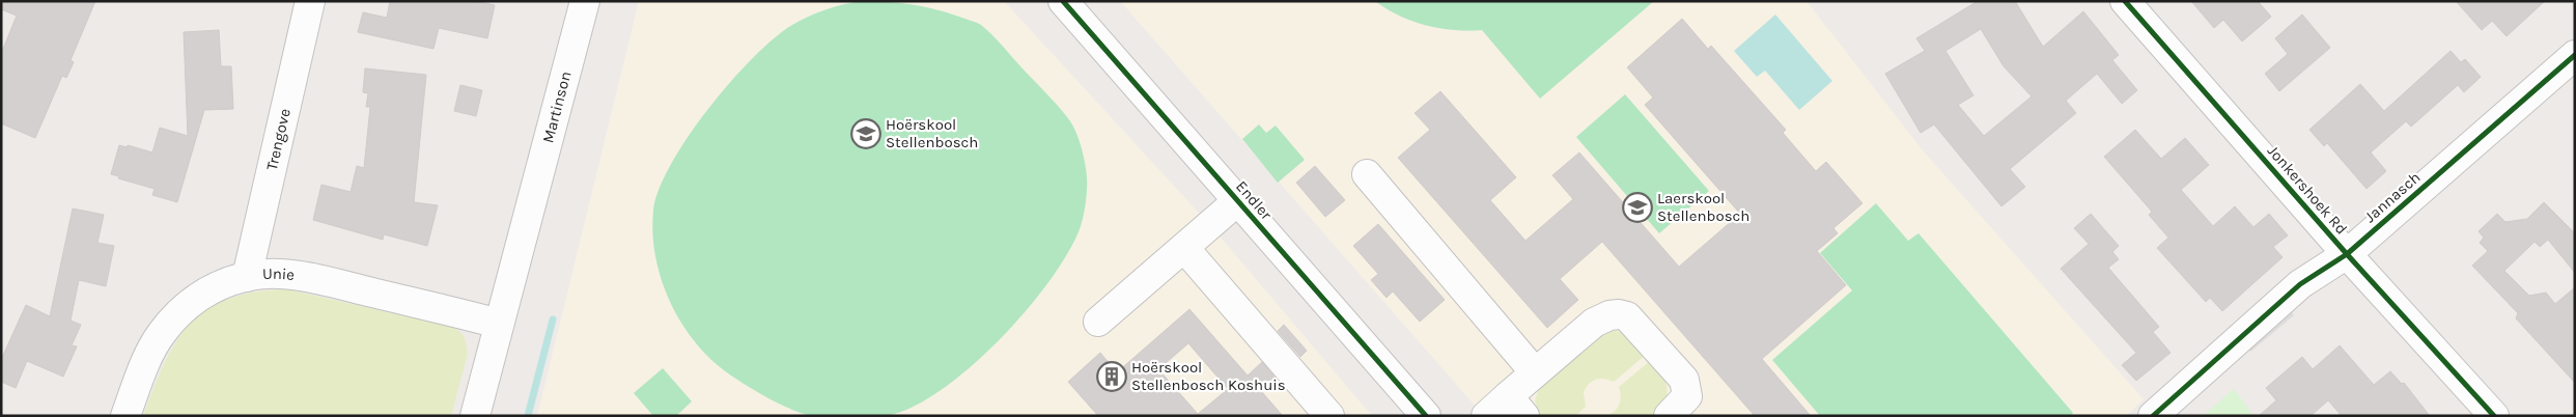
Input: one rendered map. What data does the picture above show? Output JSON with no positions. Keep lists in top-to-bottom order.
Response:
{
  "streets": {
    "street": [
      "Martinson",
      "Trengove",
      "Jonkershoek Rd",
      "Jannasch",
      "Endler",
      "Unie"
    ]
  },
  "crossings": [
    ["Martinson", "Unie"],
    ["Trengove", "Unie"],
    ["Jonkershoek Rd", "Jannasch"]
  ],
  "places": {
    "school or university": ["Hoërskool Stellenbosch", "Laerskool Stellenbosch"],
    "building": ["Hoërskool Stellenbosch Koshuis"]
  }
}
